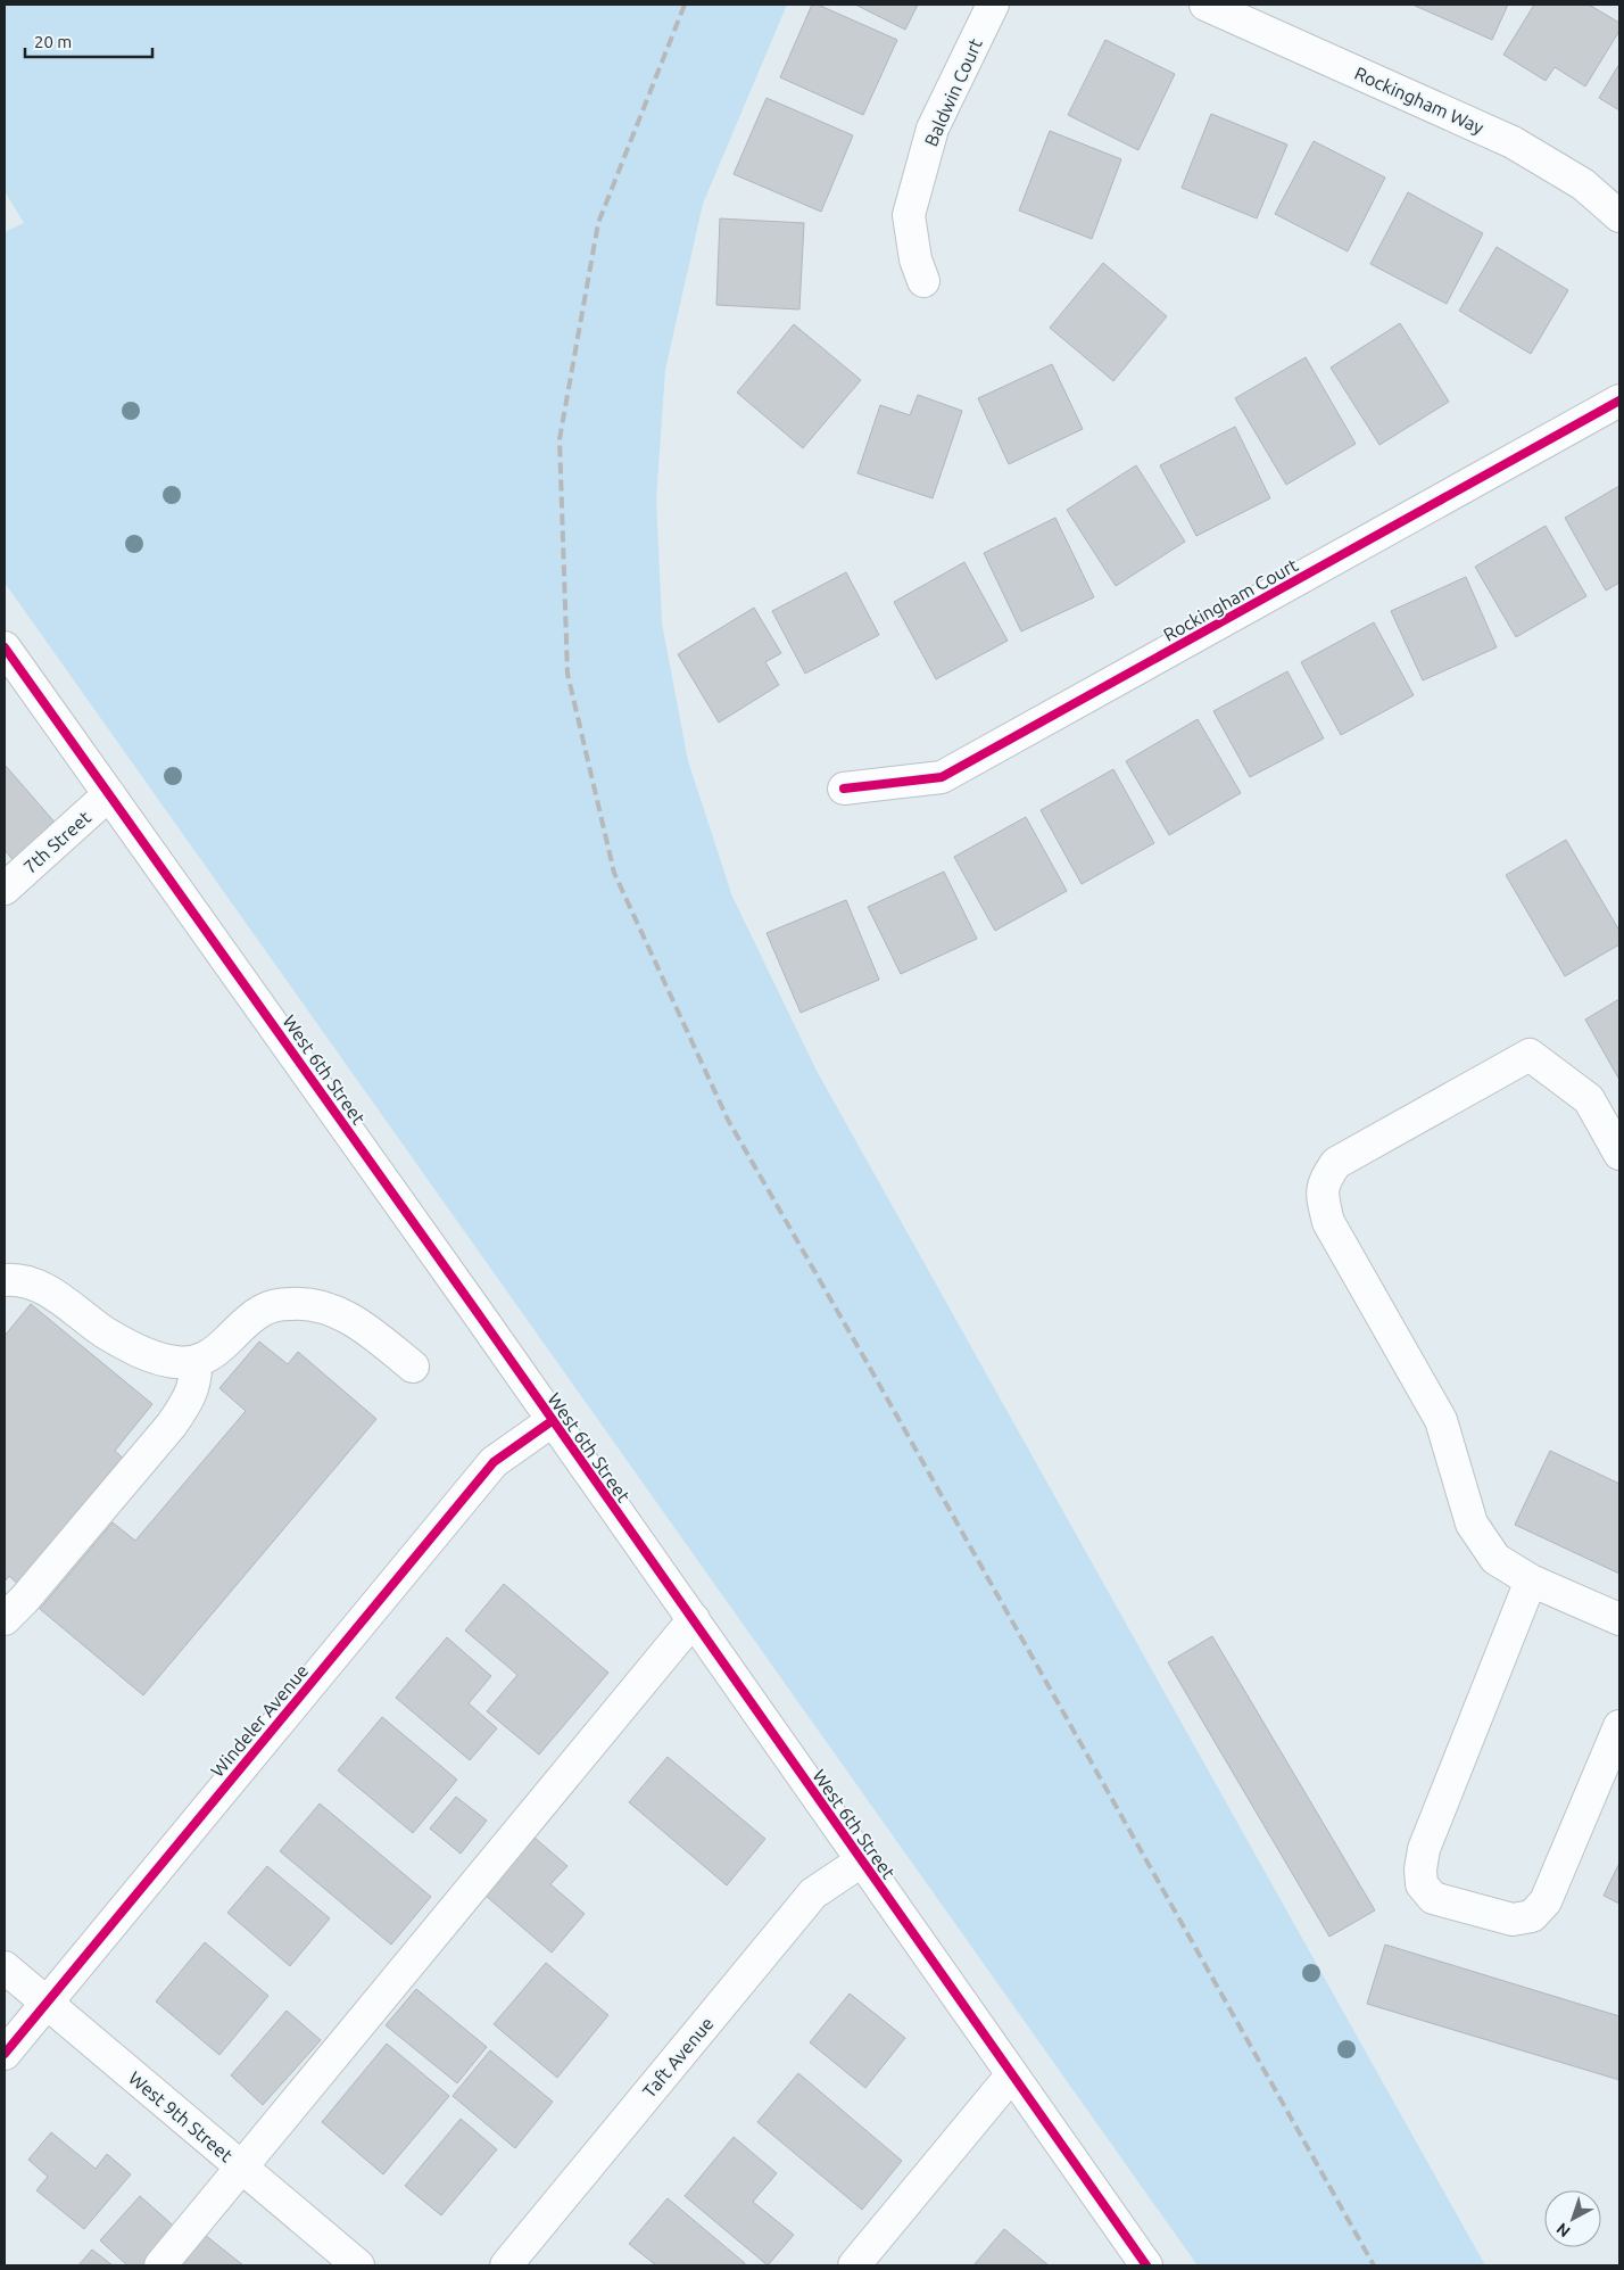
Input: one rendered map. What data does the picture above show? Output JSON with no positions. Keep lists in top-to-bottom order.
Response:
{
  "streets": {
    "street": [
      "Baldwin Court",
      "Rockingham Way",
      "Rockingham Court",
      "7th Street",
      "West 6th Street",
      "Windeler Avenue",
      "Taft Avenue",
      "West 9th Street"
    ]
  },
  "crossings": [
    ["7th Street", "West 6th Street"],
    ["West 6th Street", "Windeler Avenue"],
    ["West 6th Street", "Taft Avenue"],
    ["Windeler Avenue", "West 9th Street"]
  ],
  "scale_bar": "20 m",
  "north": "bottom left"
}
